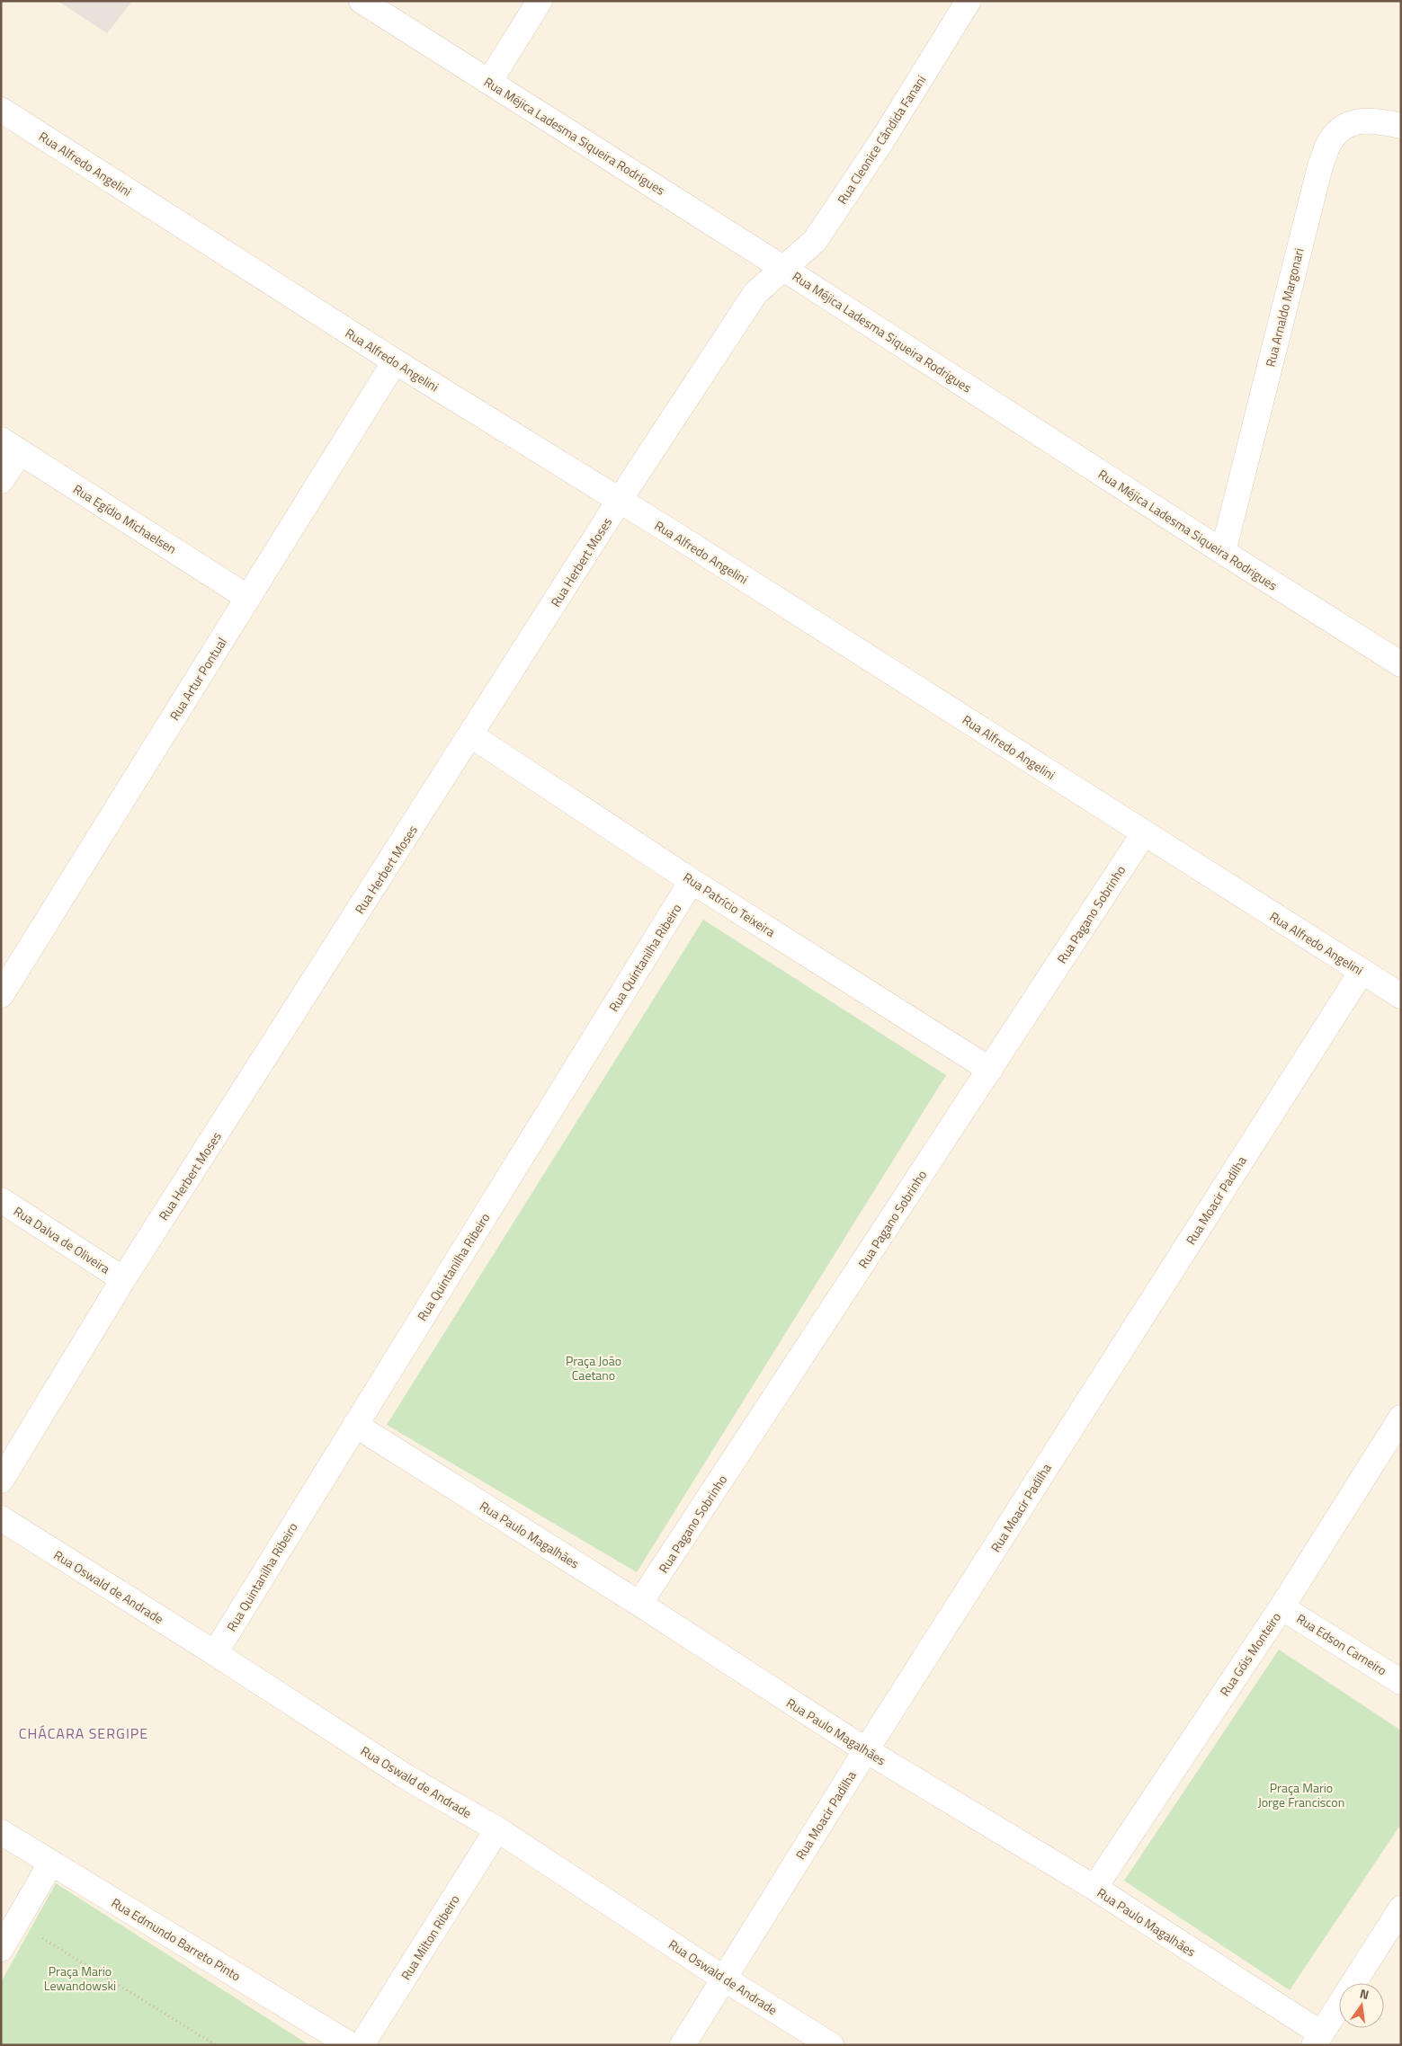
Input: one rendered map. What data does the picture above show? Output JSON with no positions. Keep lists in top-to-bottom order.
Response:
{
  "streets": {
    "street": [
      "Rua Méjica Ladesma Siqueira Rodrigues",
      "Rua Cleonice Cândida Fanani",
      "Rua Alfredo Angelini",
      "Rua Arnaldo Margonari",
      "Rua Egídio Michaelsen",
      "Rua Herbert Moses",
      "Rua Artur Pontual",
      "Rua Patrício Teixeira",
      "Rua Pagano Sobrinho",
      "Rua Quintanilha Ribeiro",
      "Rua Moacir Padilha",
      "Rua Dalva de Oliveira",
      "Rua Paulo Magalhães",
      "Rua Oswald de Andrade",
      "Rua Edson Carneiro",
      "Rua Góis Monteiro",
      "Rua Milton Ribeiro",
      "Rua Edmundo Barreto Pinto"
    ]
  },
  "crossings": [
    ["Rua Méjica Ladesma Siqueira Rodrigues", "Rua Cleonice Cândida Fanani"],
    ["Rua Méjica Ladesma Siqueira Rodrigues", "Rua Arnaldo Margonari"],
    ["Rua Méjica Ladesma Siqueira Rodrigues", "Rua Herbert Moses"],
    ["Rua Cleonice Cândida Fanani", "Rua Herbert Moses"],
    ["Rua Alfredo Angelini", "Rua Herbert Moses"],
    ["Rua Alfredo Angelini", "Rua Artur Pontual"],
    ["Rua Alfredo Angelini", "Rua Pagano Sobrinho"],
    ["Rua Alfredo Angelini", "Rua Moacir Padilha"],
    ["Rua Egídio Michaelsen", "Rua Artur Pontual"],
    ["Rua Herbert Moses", "Rua Patrício Teixeira"],
    ["Rua Herbert Moses", "Rua Dalva de Oliveira"],
    ["Rua Patrício Teixeira", "Rua Pagano Sobrinho"],
    ["Rua Patrício Teixeira", "Rua Quintanilha Ribeiro"],
    ["Rua Pagano Sobrinho", "Rua Paulo Magalhães"],
    ["Rua Quintanilha Ribeiro", "Rua Paulo Magalhães"],
    ["Rua Quintanilha Ribeiro", "Rua Oswald de Andrade"],
    ["Rua Moacir Padilha", "Rua Paulo Magalhães"],
    ["Rua Moacir Padilha", "Rua Oswald de Andrade"],
    ["Rua Paulo Magalhães", "Rua Góis Monteiro"],
    ["Rua Oswald de Andrade", "Rua Milton Ribeiro"],
    ["Rua Edson Carneiro", "Rua Góis Monteiro"]
  ],
  "districts": ["CHÁCARA SERGIPE"],
  "parks": ["Praça João Caetano", "Praça Mario Jorge Franciscon", "Praça Mario Lewandowski"],
  "north": "top"
}
